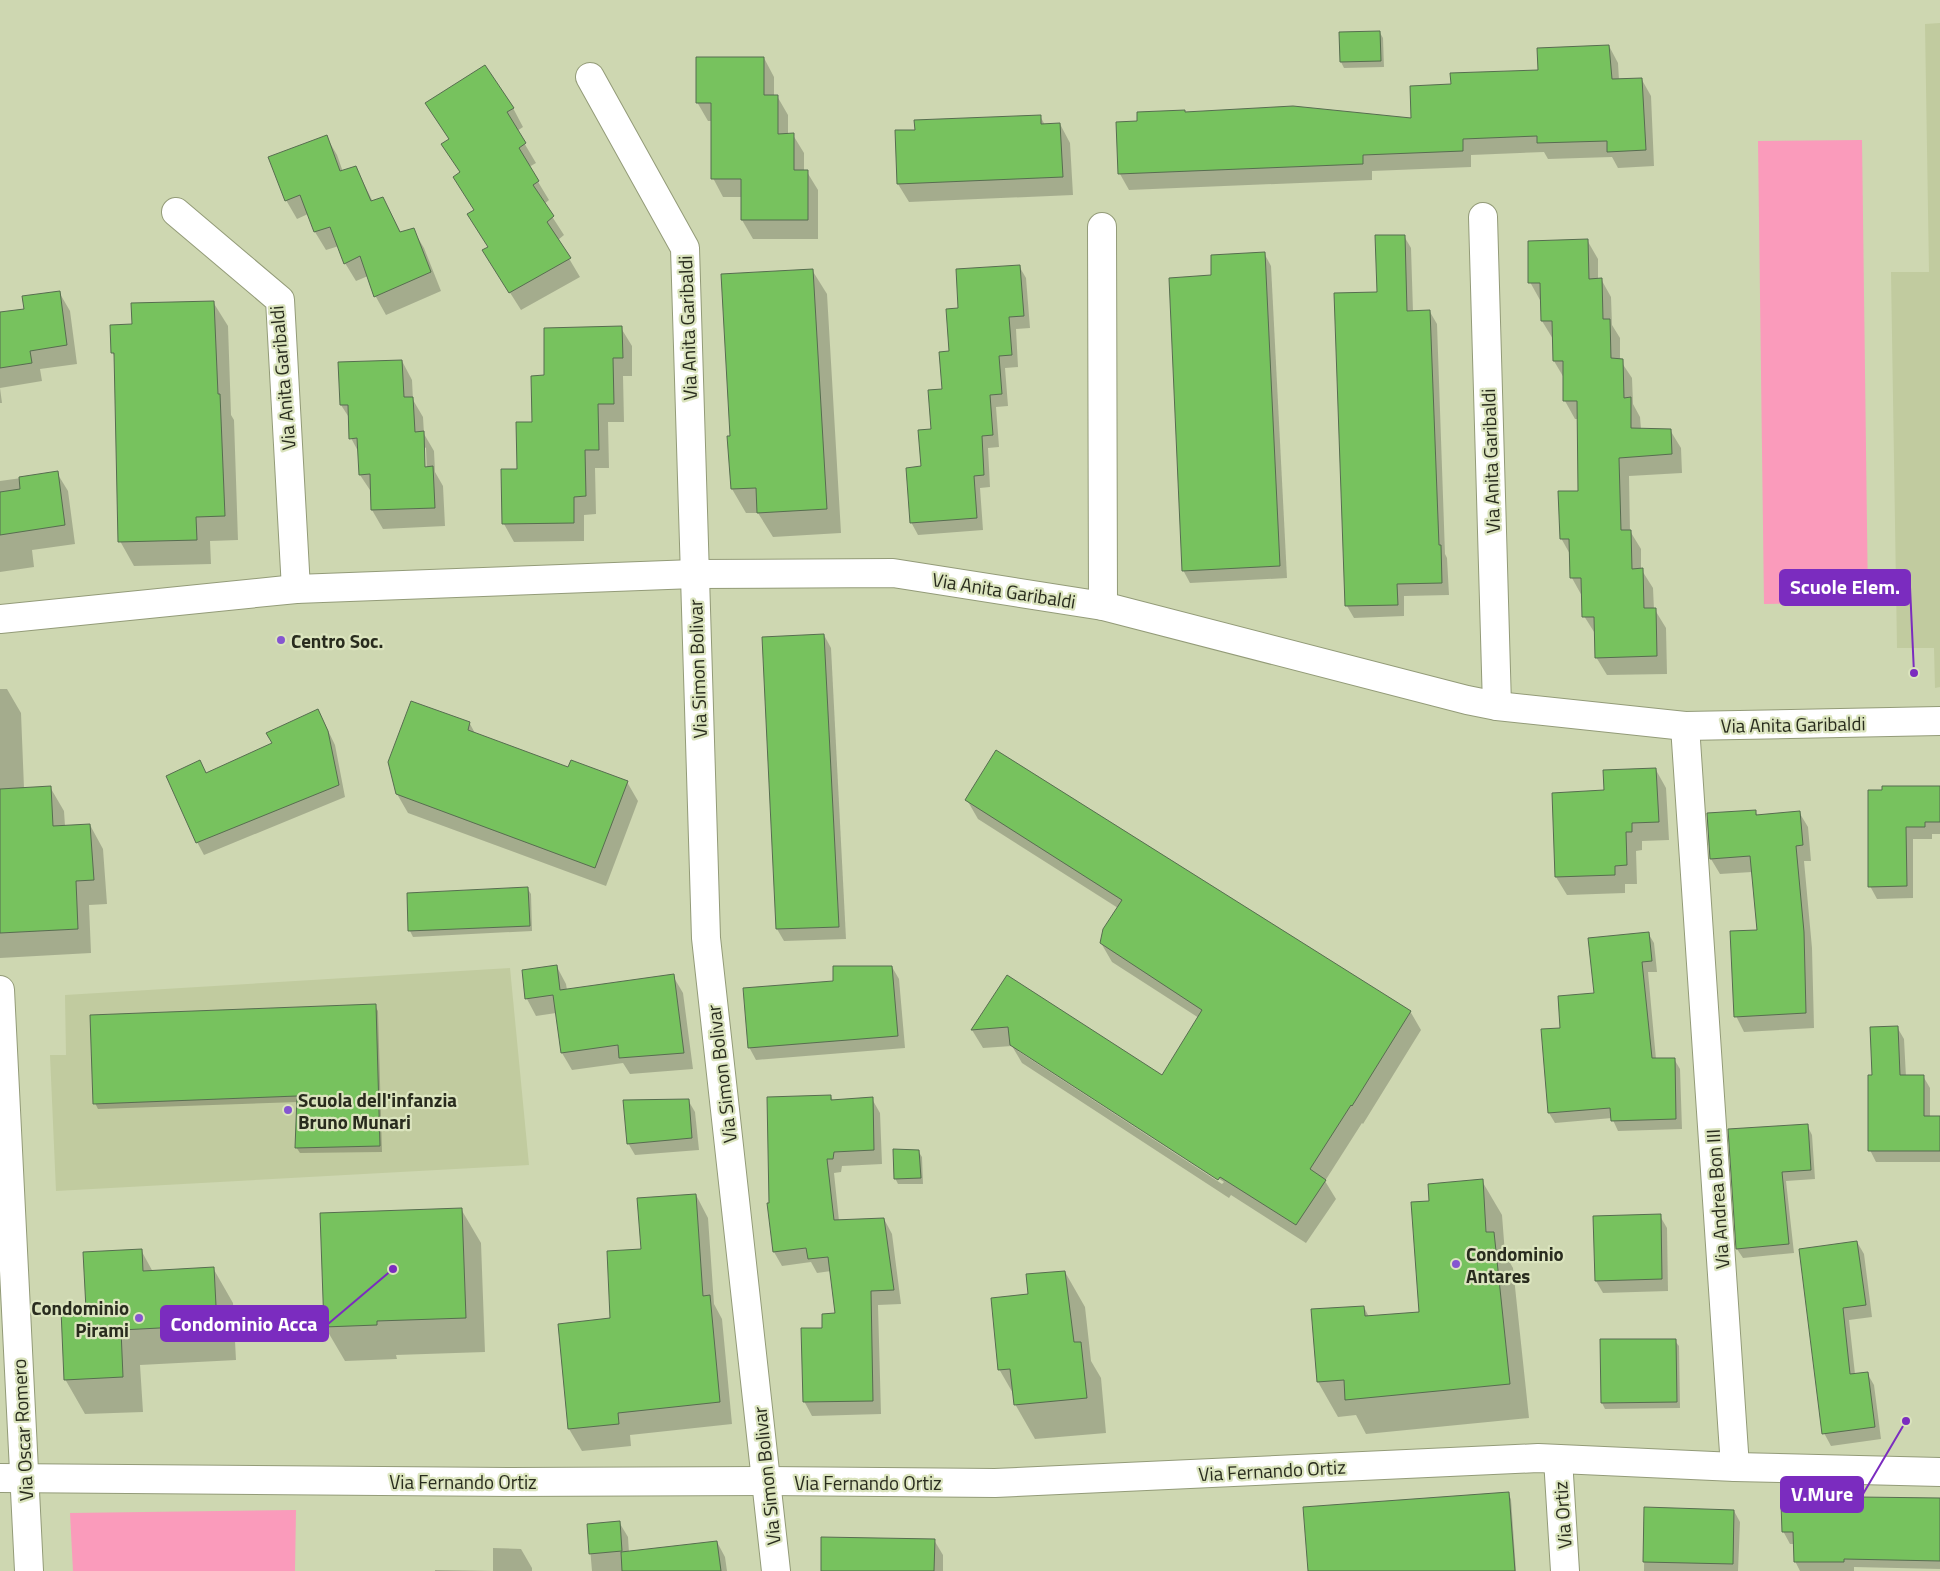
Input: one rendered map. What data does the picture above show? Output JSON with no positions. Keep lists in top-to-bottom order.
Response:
{
  "streets": {
    "street": [
      "Via Anita Garibaldi",
      "Via Simon Bolivar",
      "Via Andrea Bon III",
      "Via Oscar Romero",
      "Via Fernando Ortiz",
      "Via Ortiz"
    ]
  },
  "crossings": [
    ["Via Anita Garibaldi", "Via Simon Bolivar"],
    ["Via Anita Garibaldi", "Via Andrea Bon III"],
    ["Via Simon Bolivar", "Via Fernando Ortiz"],
    ["Via Andrea Bon III", "Via Fernando Ortiz"],
    ["Via Oscar Romero", "Via Fernando Ortiz"],
    ["Via Fernando Ortiz", "Via Ortiz"]
  ],
  "places": [
    "Centro Soc.",
    "Scuole Elem.",
    "Scuola dell'infanzia Bruno Munari",
    "Condominio Antares",
    "Condominio Acca",
    "Condominio Pirami",
    "V.Mure"
  ]
}
